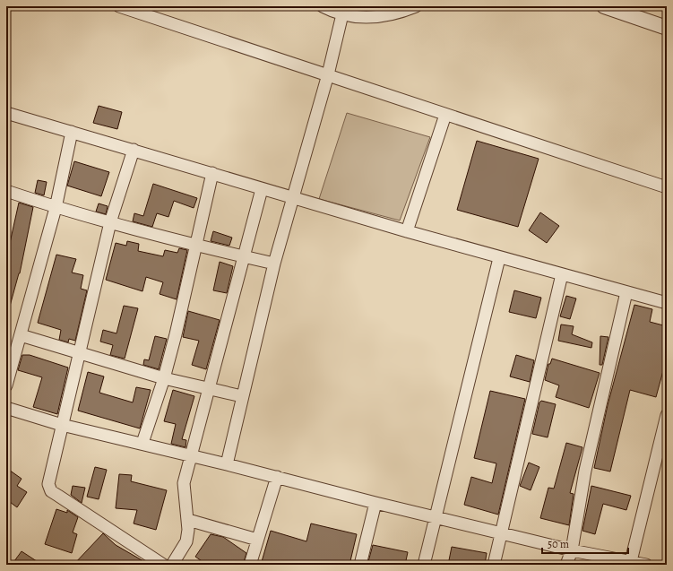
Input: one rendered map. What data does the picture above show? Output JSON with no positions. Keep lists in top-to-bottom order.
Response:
{
  "scale_bar": "50 m"
}
